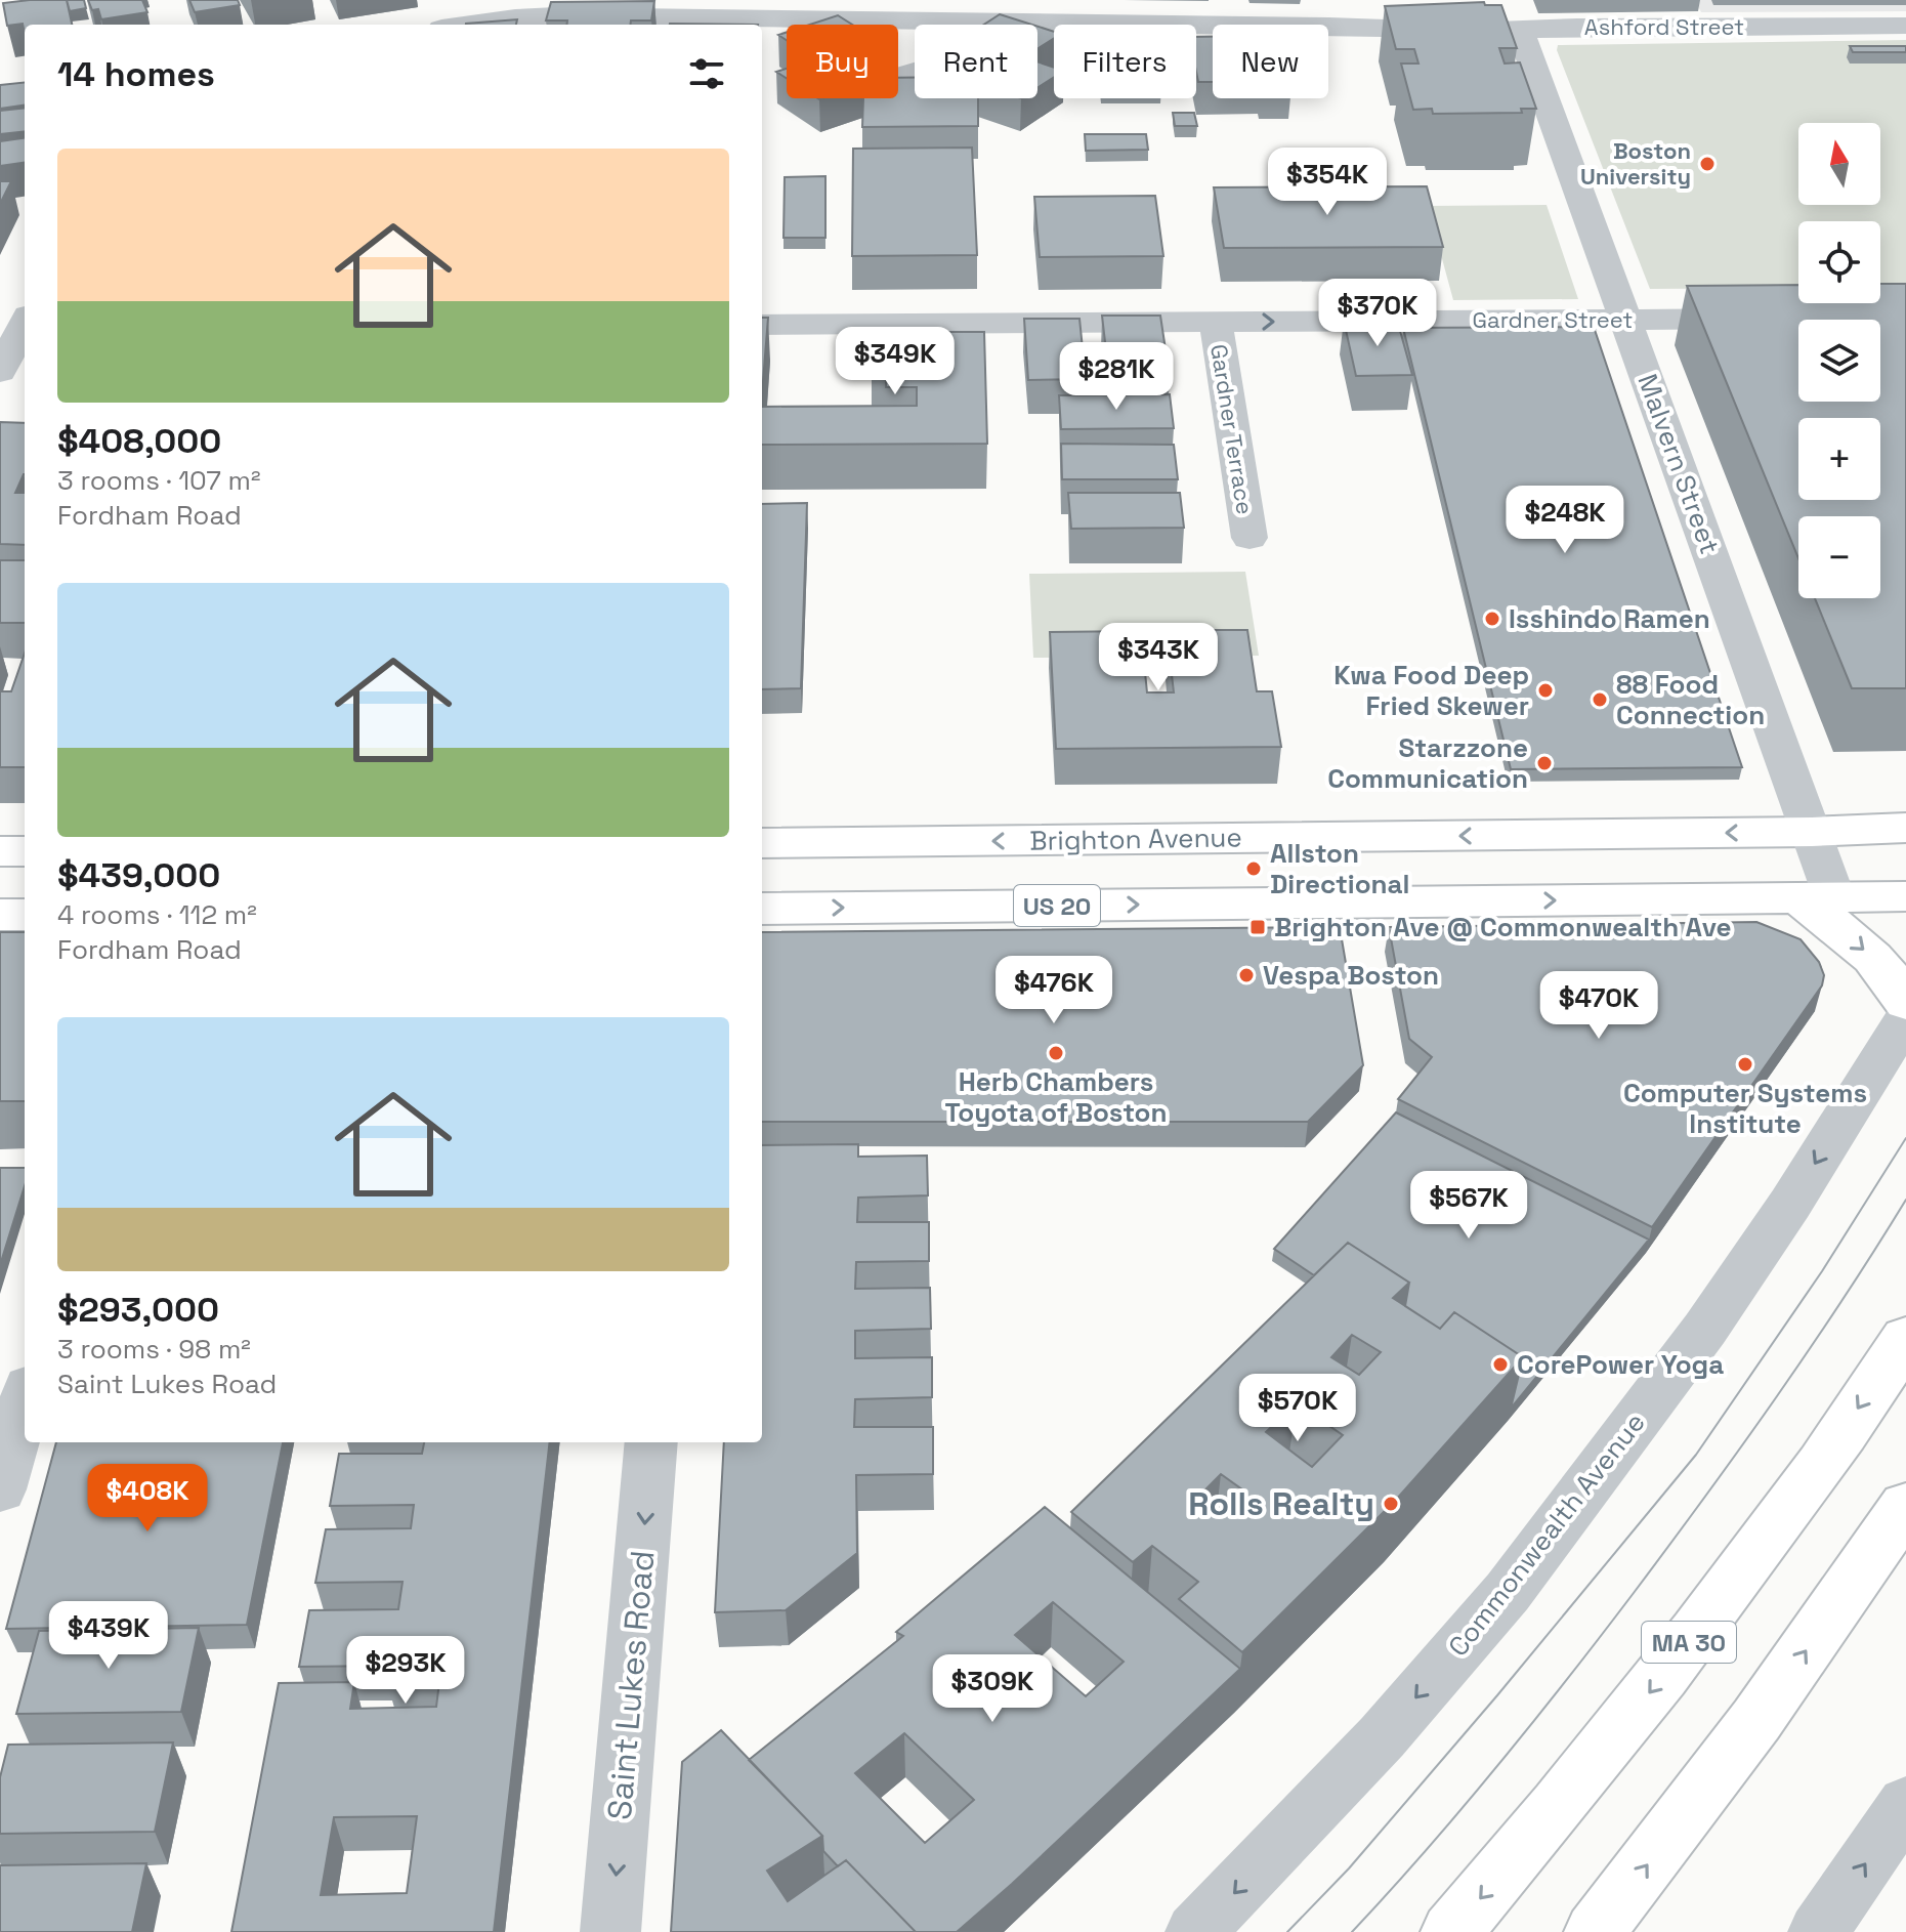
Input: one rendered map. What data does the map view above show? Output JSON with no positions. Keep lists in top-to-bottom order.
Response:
{
  "streets": {
    "main road": ["Brighton Avenue", "US 20", "MA 30"],
    "street": [
      "Ashford Street",
      "Gardner Street",
      "Gardner Terrace",
      "Malvern Street",
      "Commonwealth Avenue",
      "Saint Lukes Road"
    ]
  },
  "crossings": [
    ["Ashford Street", "Malvern Street"],
    ["Gardner Street", "Gardner Terrace"],
    ["Gardner Street", "Malvern Street"],
    ["Malvern Street", "Brighton Avenue"],
    ["Malvern Street", "US 20"]
  ],
  "one_way": ["Gardner Street", "Commonwealth Avenue", "Saint Lukes Road"],
  "places": {
    "other": [
      "Boston University",
      "Isshindo Ramen",
      "Kwa Food Deep Fried Skewer",
      "88 Food Connection",
      "Starzzone Communication",
      "Allston Directional",
      "Vespa Boston",
      "Herb Chambers Toyota of Boston",
      "Computer Systems Institute",
      "CorePower Yoga",
      "Rolls Realty"
    ],
    "transit": ["Brighton Ave @ Commonwealth Ave"]
  },
  "north": "top",
  "page": {
    "chip": [
      "Buy",
      "Rent",
      "Filters",
      "New"
    ],
    "heading": "14 homes",
    "map_buttons": ["+", "−"],
    "list": [
      {
        "name": "$408,000",
        "note": "3 rooms · 107 m² · Fordham Road"
      },
      {
        "name": "$439,000",
        "note": "4 rooms · 112 m² · Fordham Road"
      },
      {
        "name": "$293,000",
        "note": "3 rooms · 98 m² · Saint Lukes Road"
      }
    ],
    "price": [
      "$354K",
      "$370K",
      "$349K",
      "$281K",
      "$248K",
      "$343K",
      "$476K",
      "$470K",
      "$567K",
      "$570K",
      "$408K",
      "$439K",
      "$293K",
      "$309K"
    ]
  }
}
